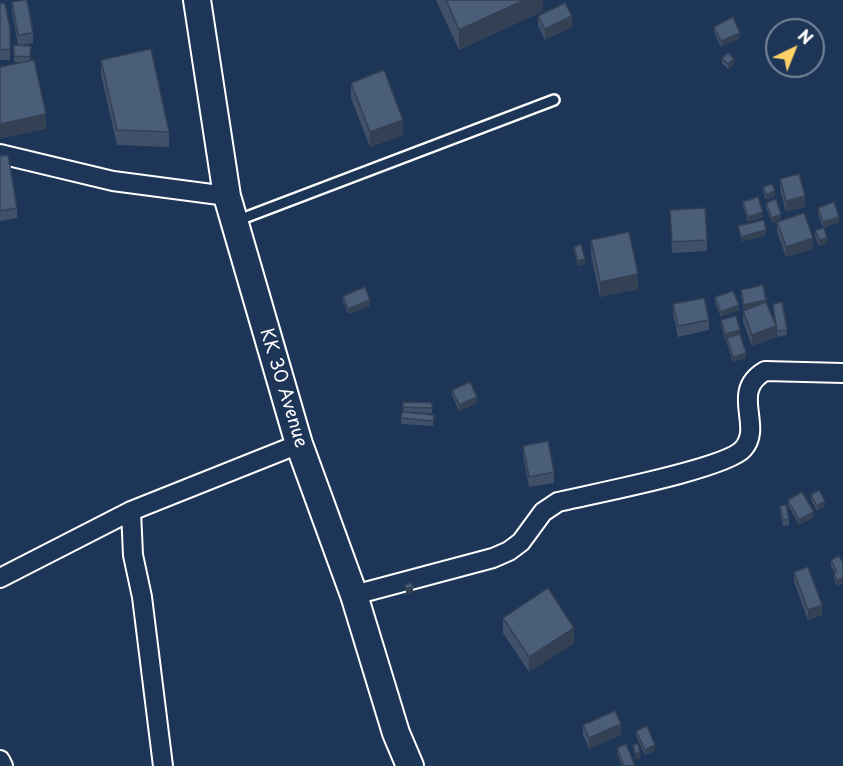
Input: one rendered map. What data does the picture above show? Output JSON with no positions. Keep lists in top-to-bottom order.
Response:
{
  "streets": {
    "main road": ["KK 30 Avenue"]
  },
  "north": "top right"
}
